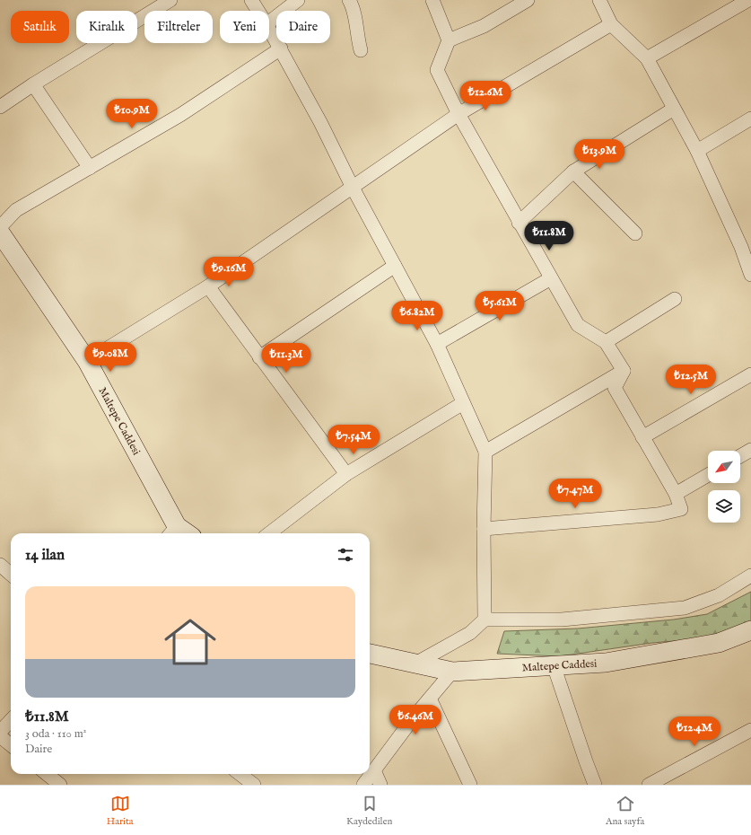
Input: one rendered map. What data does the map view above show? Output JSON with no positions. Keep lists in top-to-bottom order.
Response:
{
  "streets": {
    "street": ["Maltepe Caddesi"]
  },
  "north": "bottom left",
  "page": {
    "chip": [
      "Satılık",
      "Kiralık",
      "Filtreler",
      "Yeni",
      "Daire"
    ],
    "price": [
      "₺12.6M",
      "₺10.9M",
      "₺13.9M",
      "₺11.8M",
      "₺9.16M",
      "₺5.61M",
      "₺6.82M",
      "₺9.08M",
      "₺11.3M",
      "₺12.5M",
      "₺7.54M",
      "₺7.47M",
      "₺6.46M",
      "₺12.4M"
    ],
    "heading": "14 ilan",
    "list": [
      {
        "name": "₺11.8M",
        "note": "3 oda · 110 m² · Daire"
      }
    ],
    "tabs": ["Harita", "Kaydedilen", "Ana sayfa"]
  }
}
